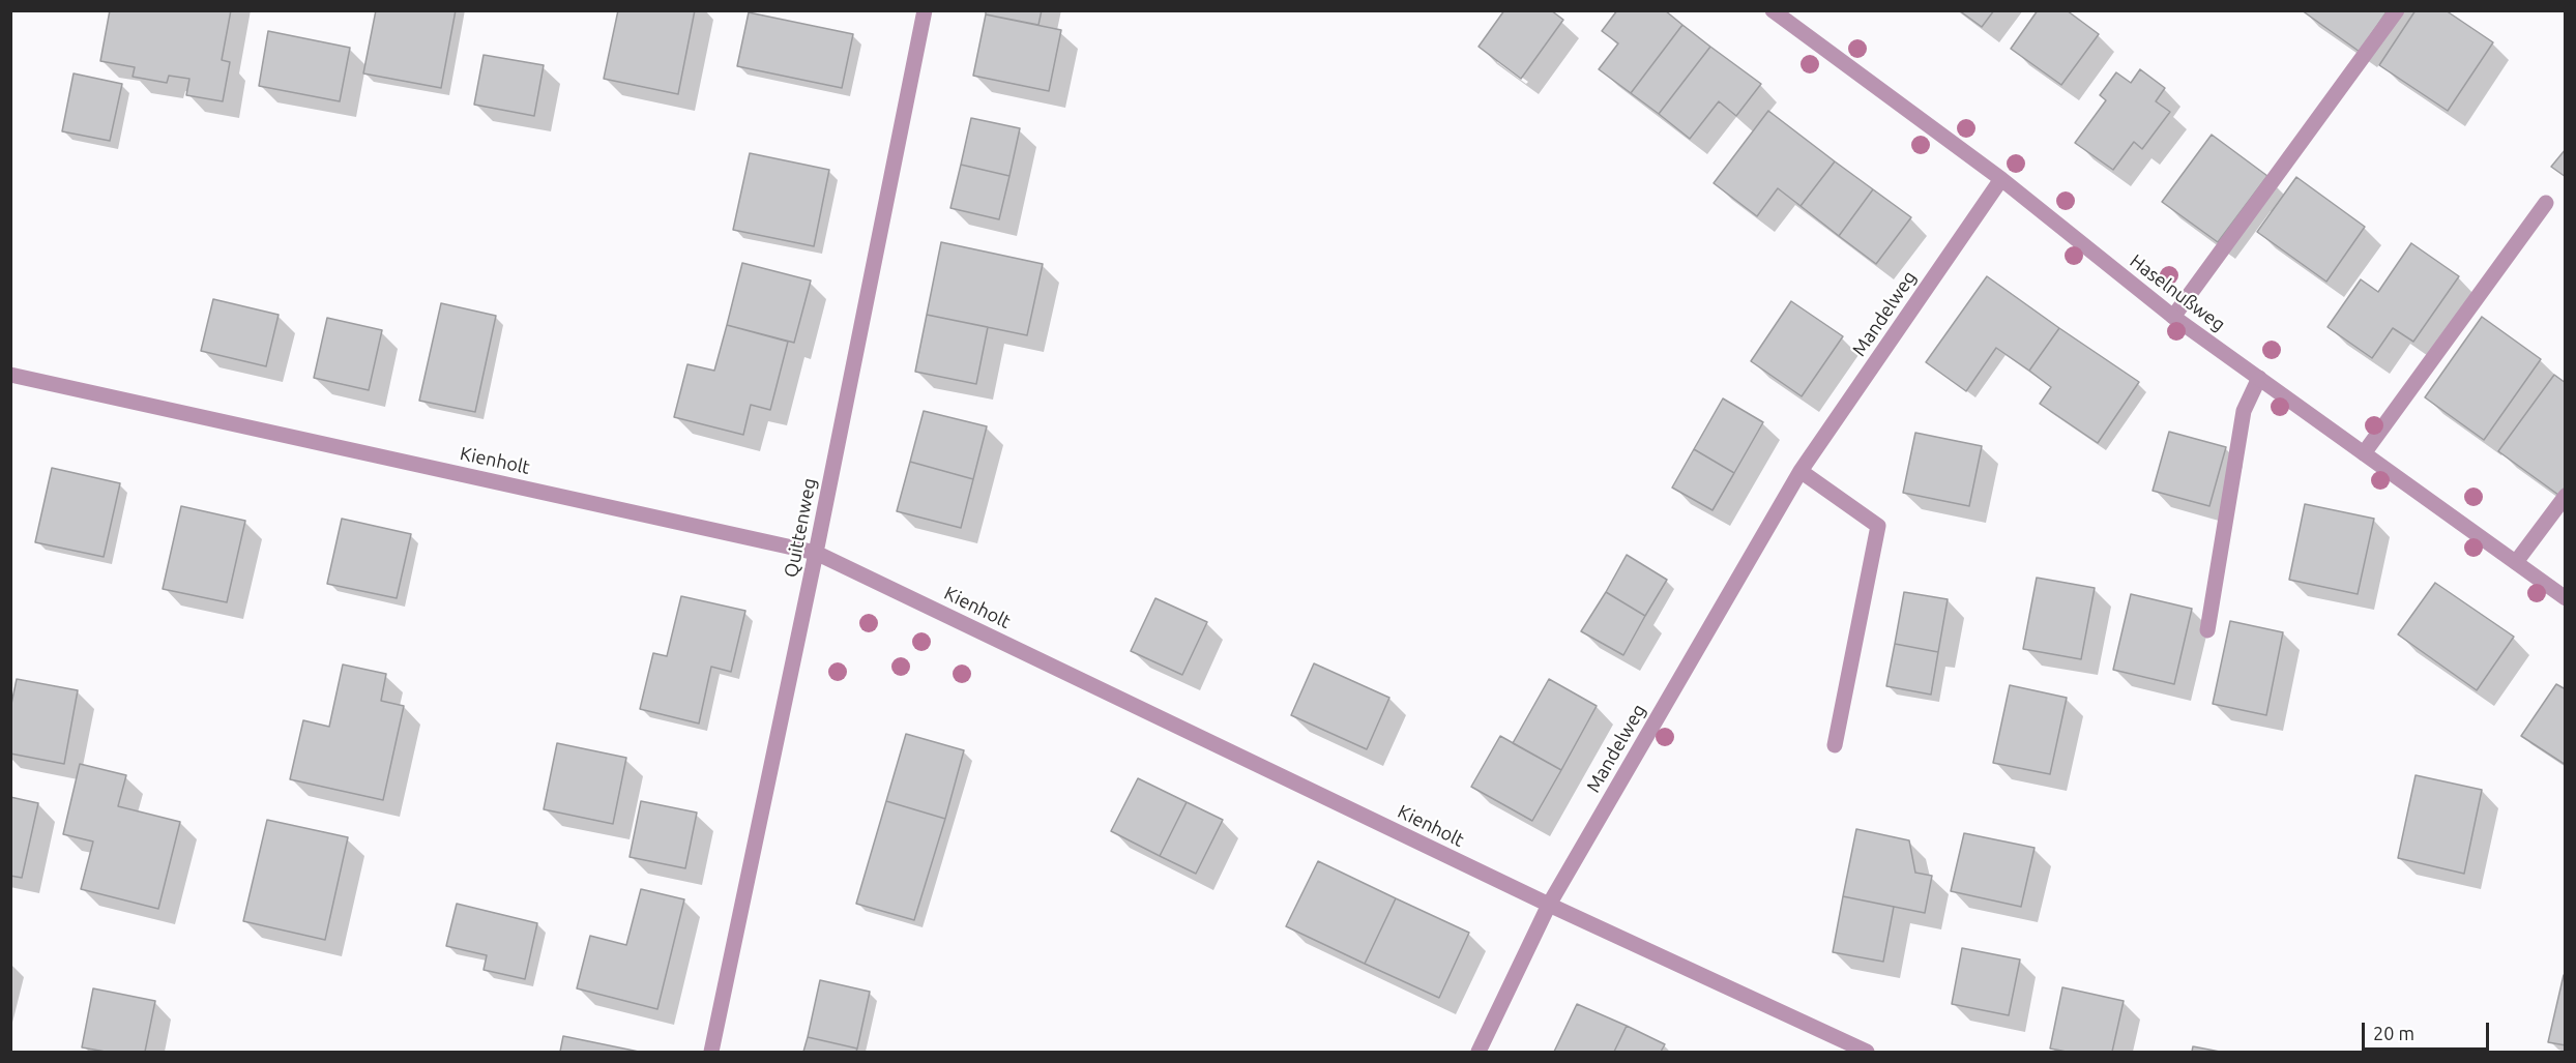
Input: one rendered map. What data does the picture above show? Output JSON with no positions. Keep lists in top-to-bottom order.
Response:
{
  "streets": {
    "street": [
      "Haselnußweg",
      "Mandelweg",
      "Kienholt",
      "Quittenweg"
    ]
  },
  "crossings": [
    ["Haselnußweg", "Mandelweg"],
    ["Mandelweg", "Kienholt"],
    ["Kienholt", "Quittenweg"]
  ],
  "scale_bar": "20 m"
}
